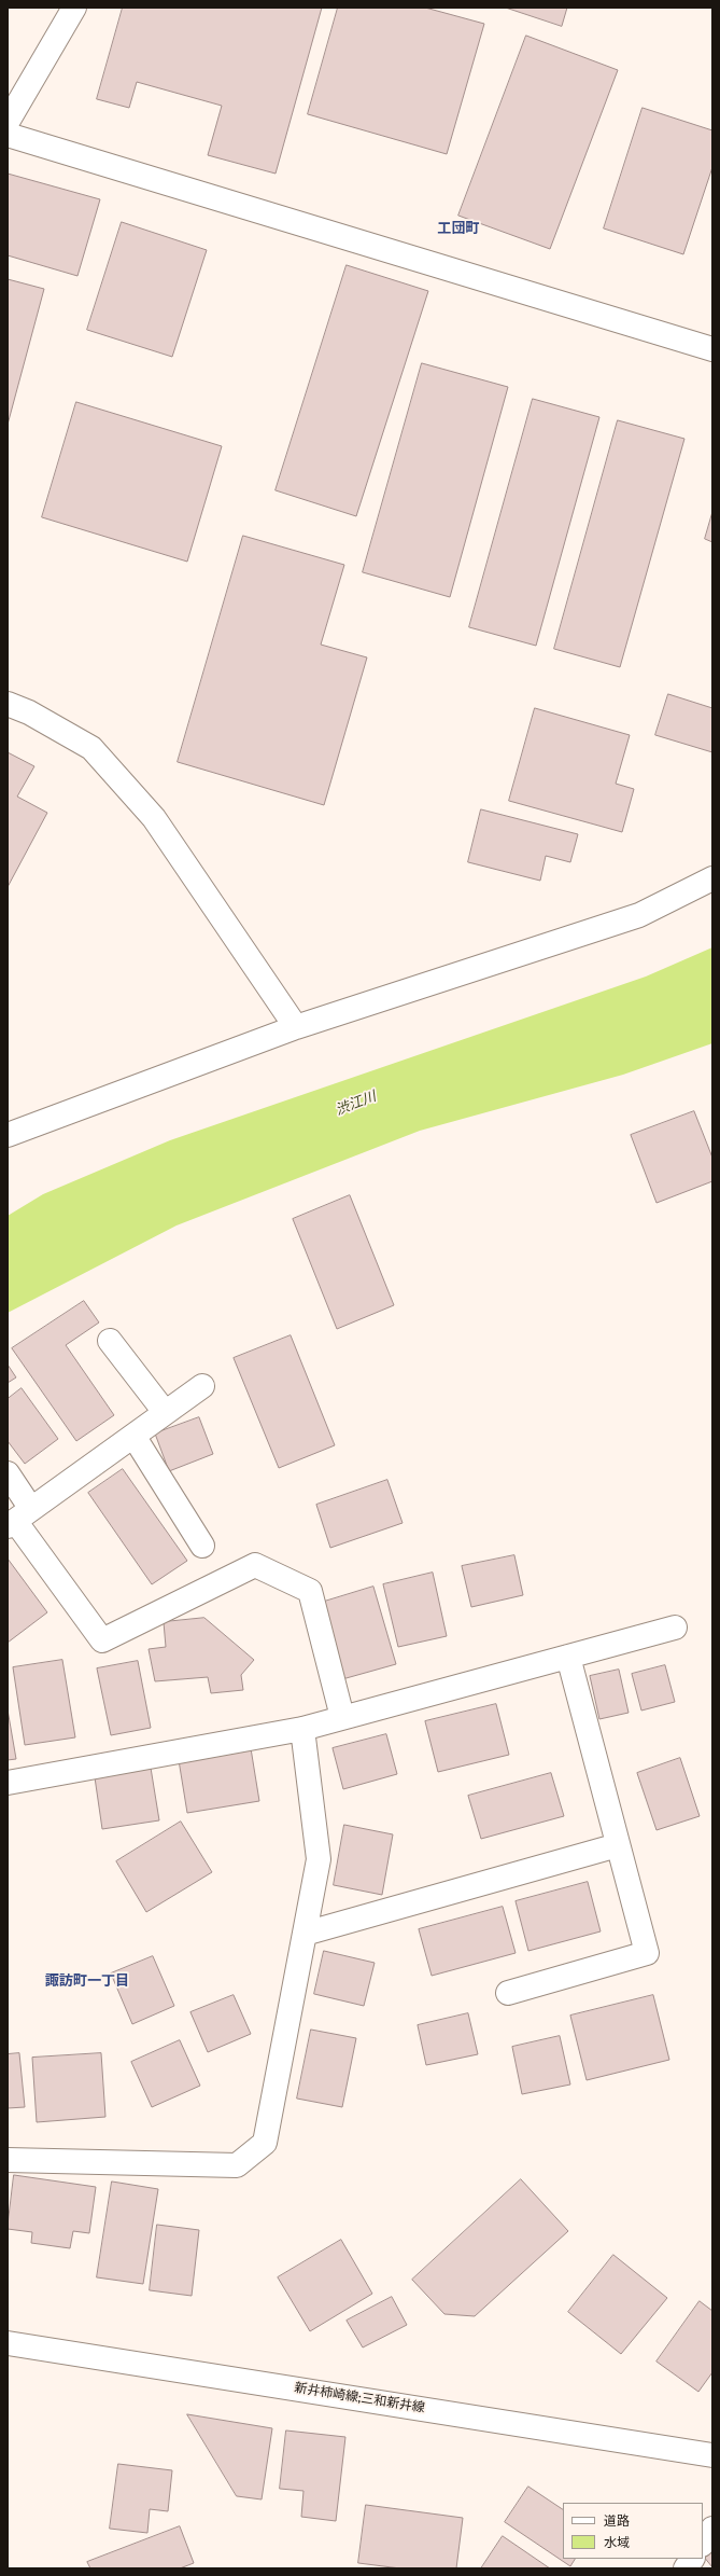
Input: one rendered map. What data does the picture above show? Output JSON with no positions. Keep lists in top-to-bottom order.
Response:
{
  "streets": {
    "main road": ["新井柿崎線;三和新井線"]
  },
  "districts": ["工団町", "諏訪町一丁目"],
  "water": ["渋江川"],
  "legend": ["道路", "水域"]
}
